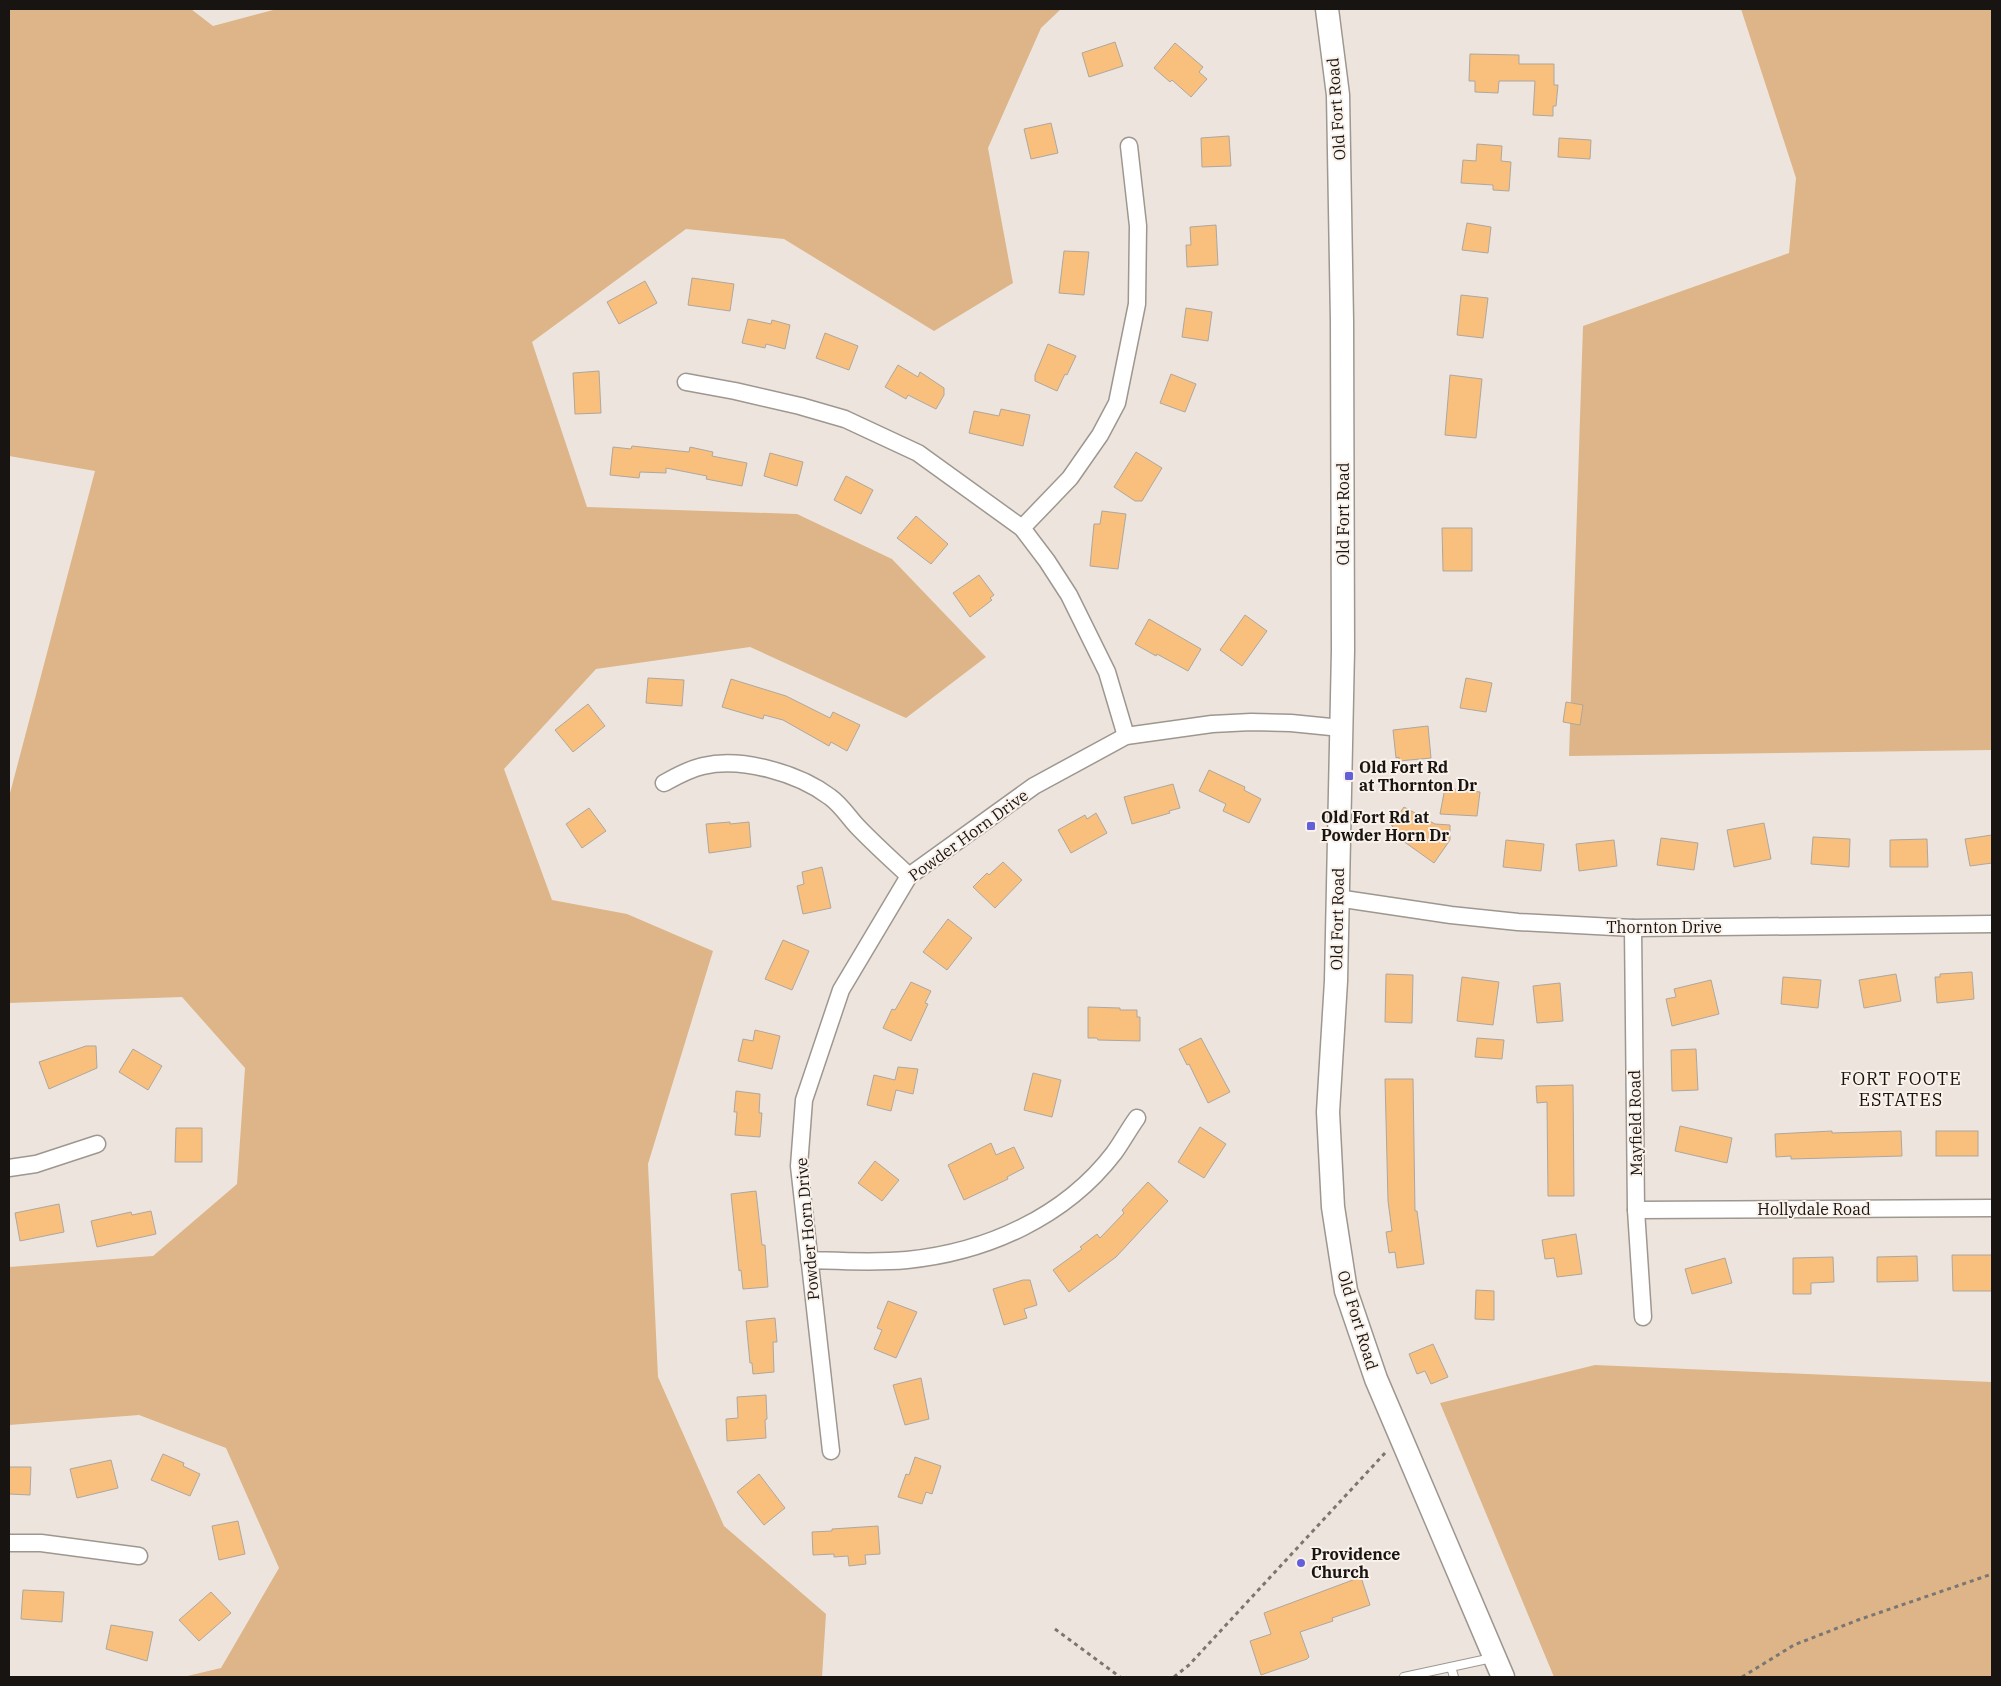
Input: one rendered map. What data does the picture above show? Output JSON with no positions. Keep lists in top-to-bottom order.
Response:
{
  "streets": {
    "main road": ["Old Fort Road"],
    "street": [
      "Powder Horn Drive",
      "Thornton Drive",
      "Mayfield Road",
      "Hollydale Road"
    ]
  },
  "crossings": [
    ["Old Fort Road", "Powder Horn Drive"],
    ["Old Fort Road", "Thornton Drive"],
    ["Thornton Drive", "Mayfield Road"],
    ["Mayfield Road", "Hollydale Road"]
  ],
  "districts": ["FORT FOOTE ESTATES"],
  "places": {
    "transit": ["Old Fort Rd at Thornton Dr", "Old Fort Rd at Powder Horn Dr"],
    "other": ["Providence Church"]
  }
}
